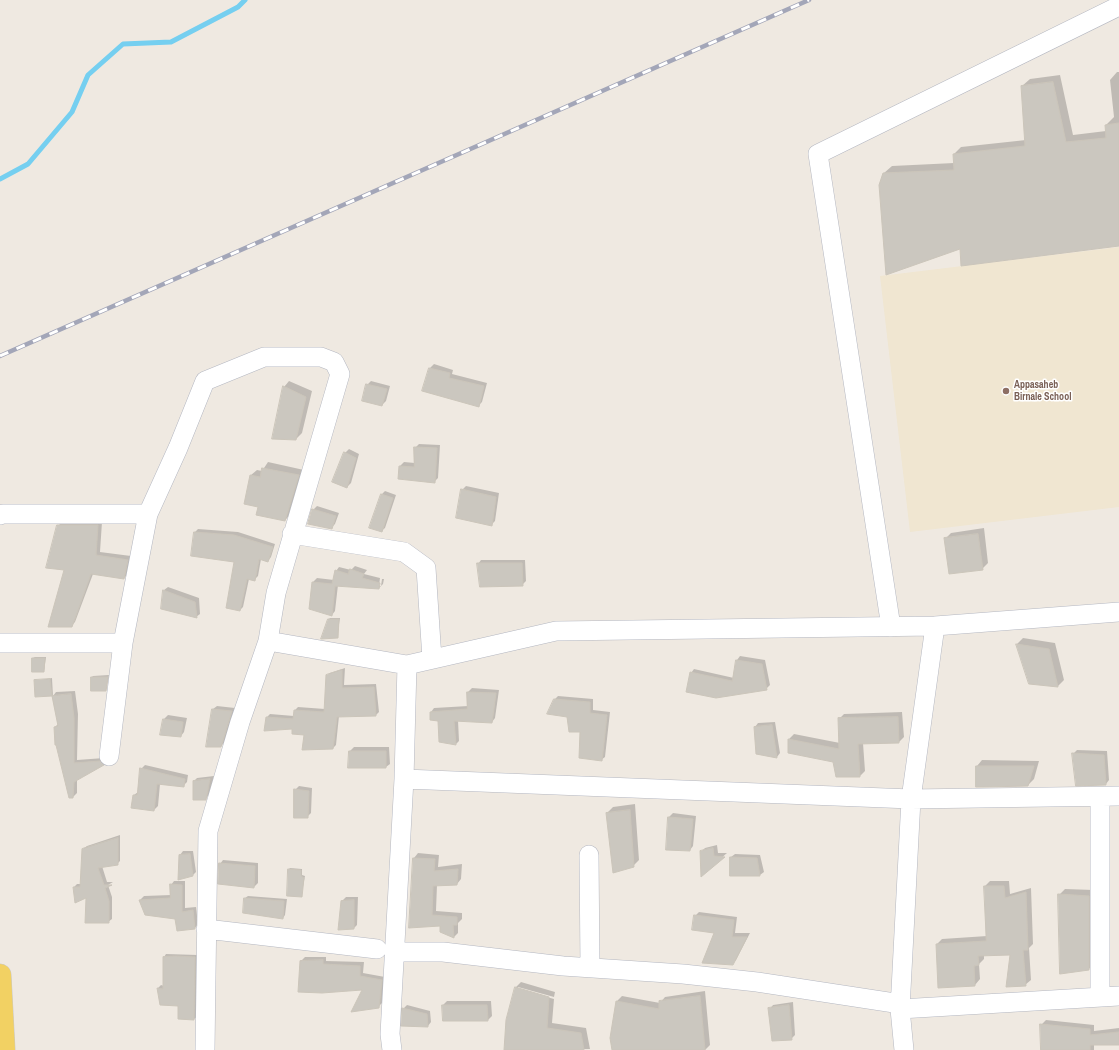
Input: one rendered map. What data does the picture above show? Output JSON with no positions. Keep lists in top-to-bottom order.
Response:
{
  "places": ["Appasaheb Birnale School"]
}
